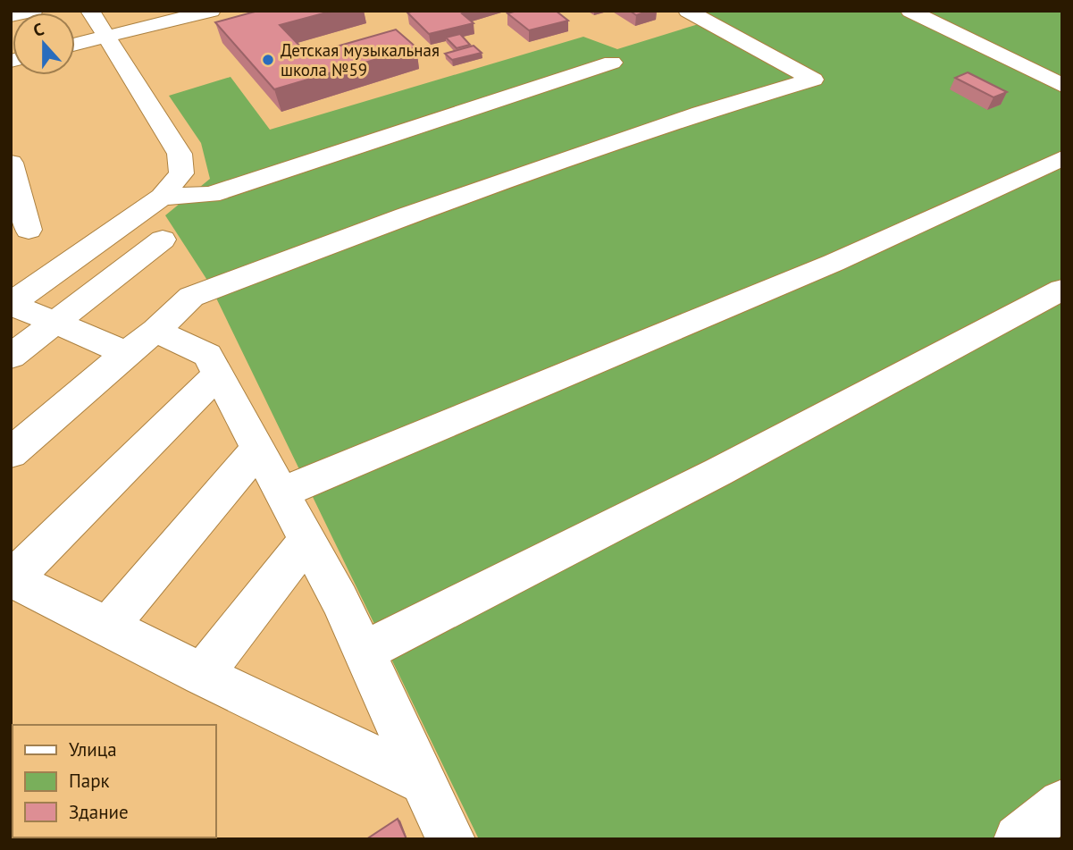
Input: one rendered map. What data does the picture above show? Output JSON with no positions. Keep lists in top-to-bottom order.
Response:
{
  "places": ["Детская музыкальная школа №59"],
  "legend": ["Улица", "Парк", "Здание"],
  "north": "top"
}
